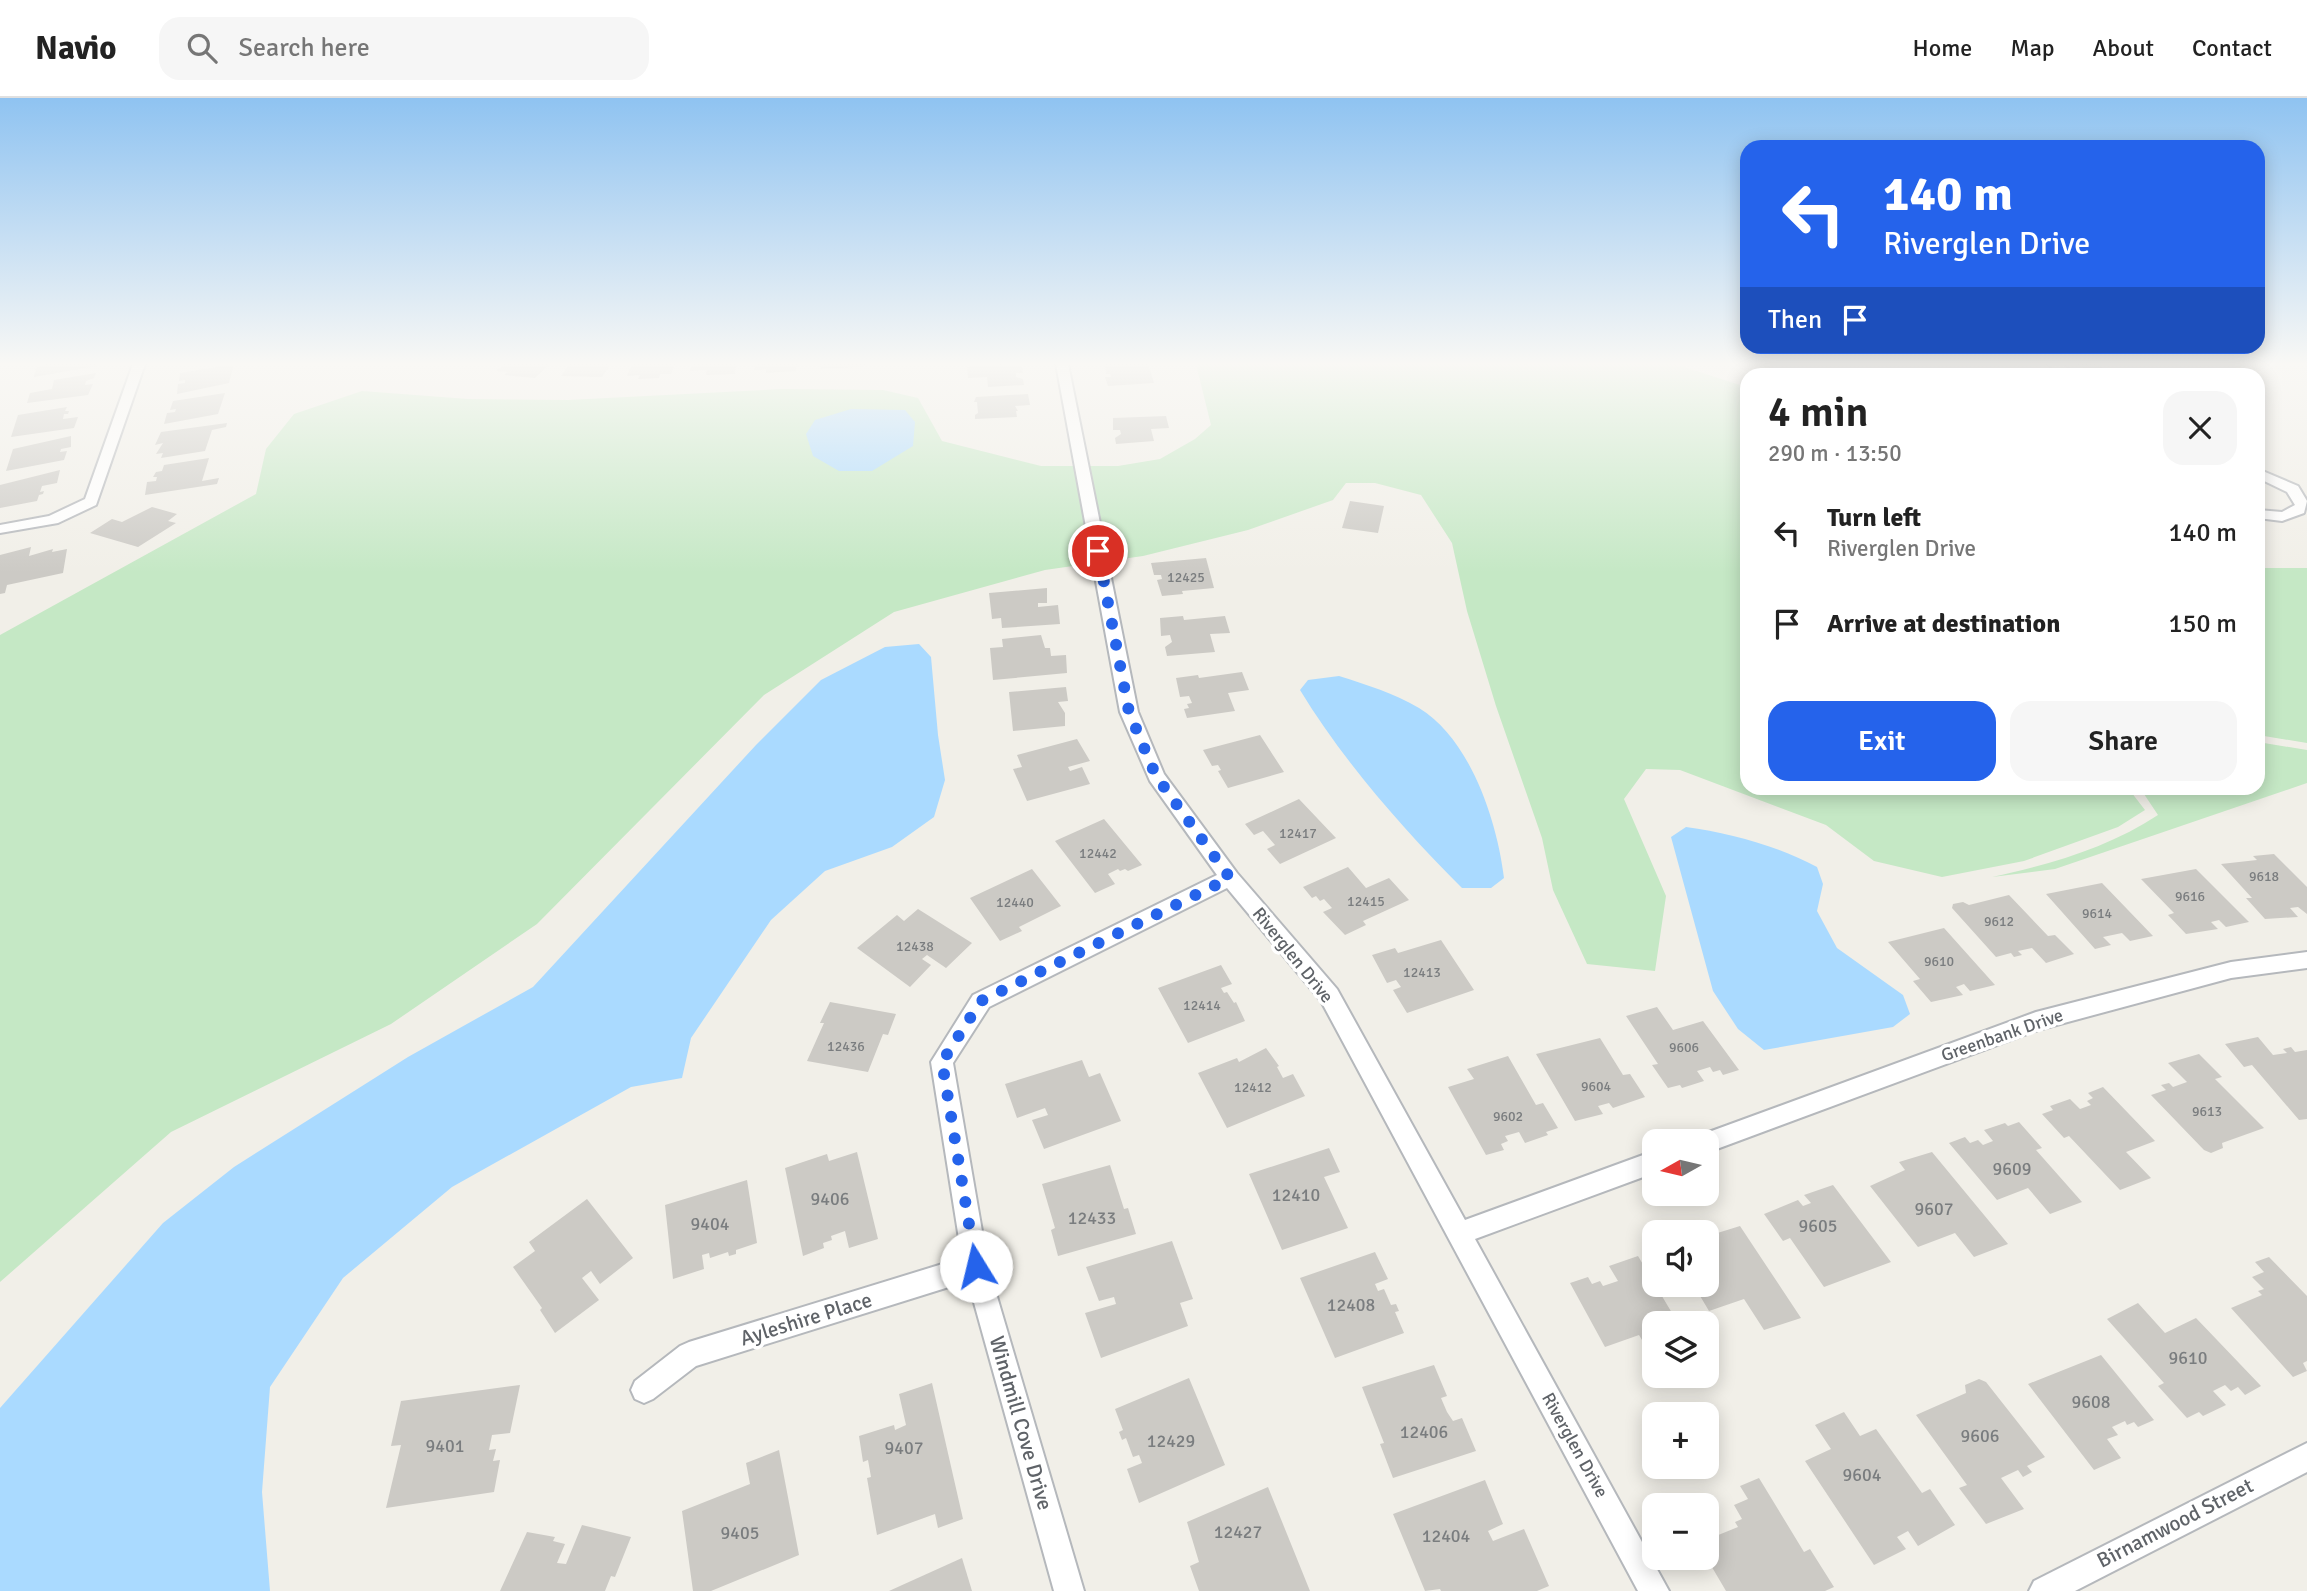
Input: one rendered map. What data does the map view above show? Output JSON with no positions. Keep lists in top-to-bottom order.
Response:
{
  "streets": {
    "street": [
      "Riverglen Drive",
      "Greenbank Drive",
      "Ayleshire Place",
      "Windmill Cove Drive",
      "Birnamwood Street"
    ]
  },
  "crossings": [
    ["Riverglen Drive", "Windmill Cove Drive"],
    ["Ayleshire Place", "Windmill Cove Drive"]
  ],
  "house_numbers": [
    "12425",
    "12417",
    "12442",
    "9618",
    "9616",
    "12415",
    "12440",
    "9614",
    "9612",
    "12438",
    "9610",
    "12413",
    "12414",
    "12436",
    "9606",
    "9604",
    "12412",
    "9613",
    "9602",
    "9609",
    "12410",
    "9406",
    "9607",
    "12433",
    "9404",
    "9605",
    "12408",
    "9610",
    "9608",
    "12406",
    "9606",
    "12429",
    "9401",
    "9407",
    "9604",
    "12427",
    "9405",
    "12404"
  ],
  "north": "left",
  "page": {
    "header": "Navio",
    "search": "Search here",
    "nav": [
      "Home",
      "Map",
      "About",
      "Contact"
    ],
    "turn": ["140 m", "Riverglen Drive"],
    "then": "Then",
    "heading": ["4 min", "290 m · 13:50"],
    "list": [
      {
        "name": "Turn left",
        "note": "Riverglen Drive",
        "value": "140 m"
      },
      {
        "name": "Arrive at destination",
        "value": "150 m"
      }
    ],
    "buttons": ["Exit", "Share"],
    "map_buttons": ["+", "−"]
  }
}
